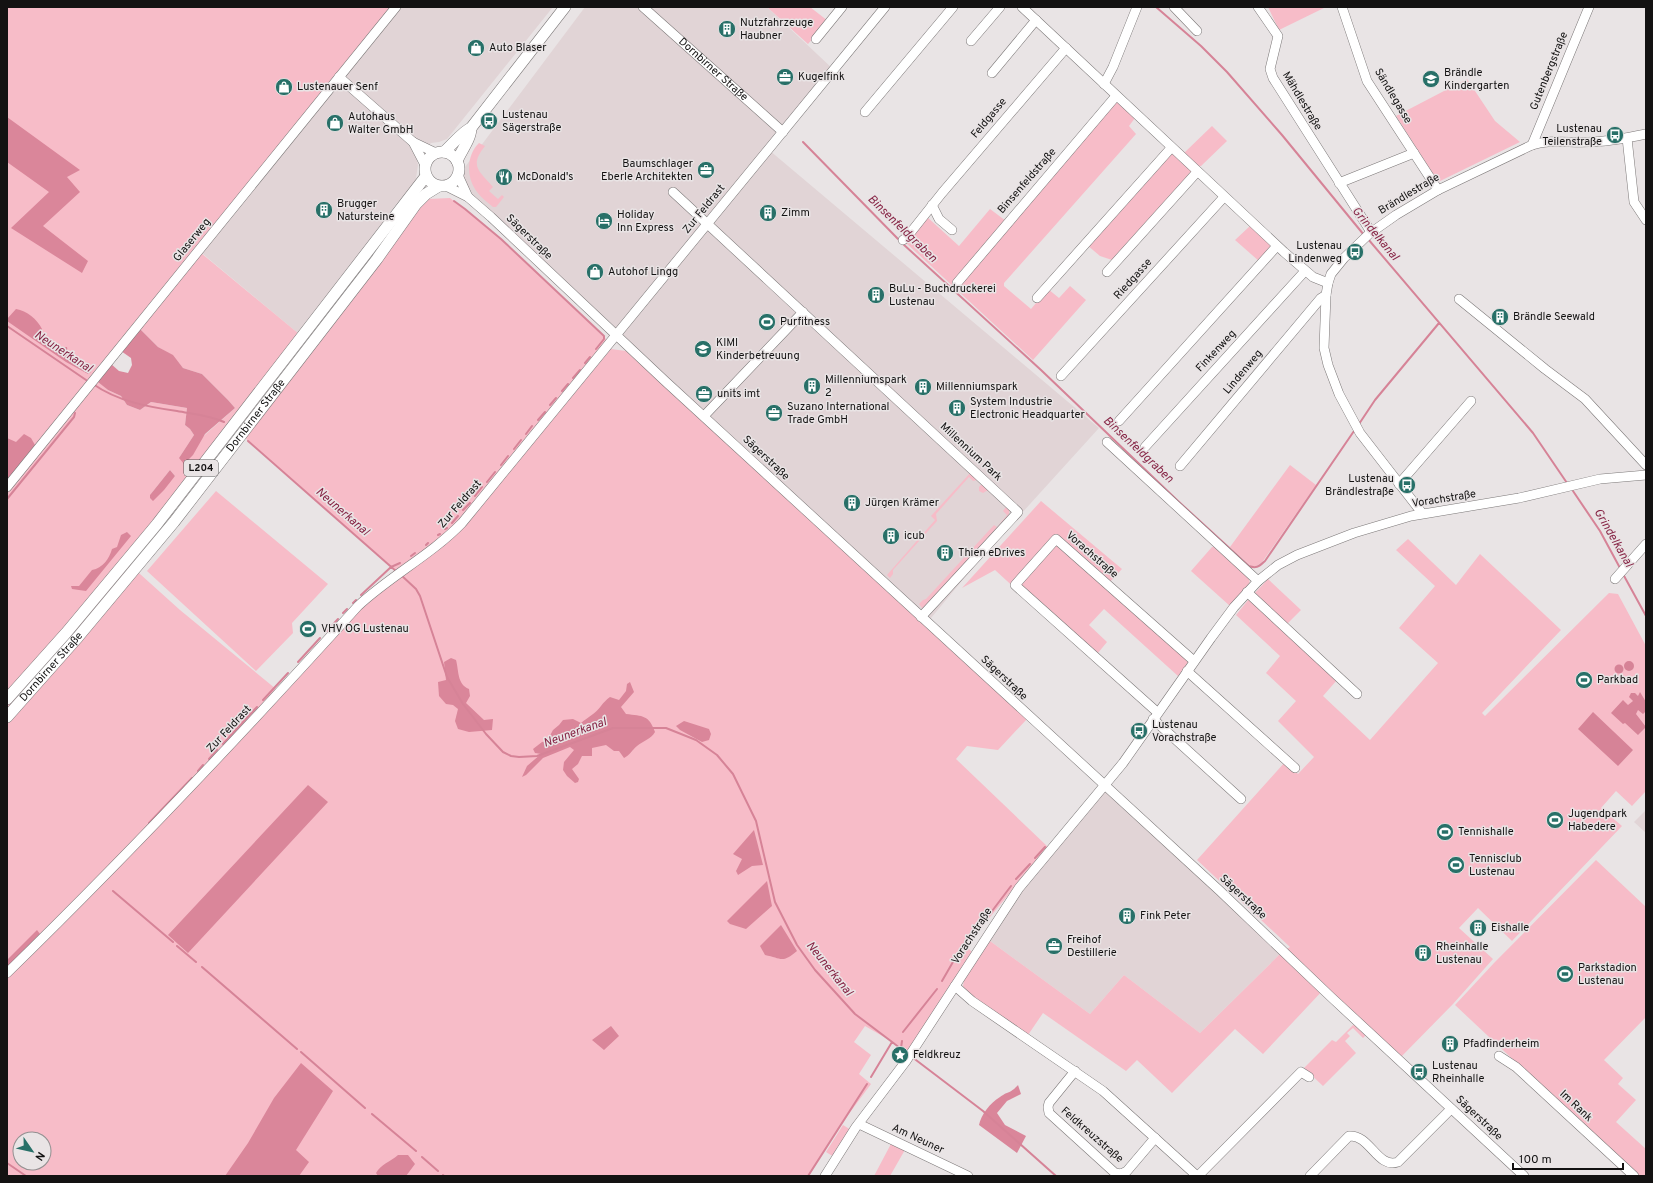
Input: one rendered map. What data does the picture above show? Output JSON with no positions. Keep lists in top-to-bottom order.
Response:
{
  "streets": {
    "main road": ["Dornbirner Straße", "L204"],
    "street": [
      "Gutenbergstraße",
      "Sändlegasse",
      "Mähdlestraße",
      "Feldgasse",
      "Binsenfeldstraße",
      "Brändlestraße",
      "Zur Feldrast",
      "Sägerstraße",
      "Glaserweg",
      "Riedgasse",
      "Finkenweg",
      "Lindenweg",
      "Millennium Park",
      "Vorachstraße",
      "Im Rank",
      "Feldkreuzstraße",
      "Am Neuner"
    ]
  },
  "crossings": [
    ["Dornbirner Straße", "Zur Feldrast"],
    ["Dornbirner Straße", "Sägerstraße"],
    ["Gutenbergstraße", "Brändlestraße"],
    ["Sändlegasse", "Brändlestraße"],
    ["Mähdlestraße", "Brändlestraße"],
    ["Brändlestraße", "Lindenweg"],
    ["Brändlestraße", "Vorachstraße"],
    ["Zur Feldrast", "Sägerstraße"],
    ["Zur Feldrast", "Millennium Park"],
    ["Sägerstraße", "Millennium Park"],
    ["Sägerstraße", "Vorachstraße"],
    ["Vorachstraße", "Am Neuner"]
  ],
  "water": ["Binsenfeldgraben", "Grindelkanal", "Neunerkanal"],
  "places": {
    "building": [
      "Nutzfahrzeuge Haubner",
      "Brugger Natursteine",
      "Zimm",
      "BuLu - Buchdruckerei Lustenau",
      "Brändle Seewald",
      "Millenniumspark 2",
      "Millenniumspark",
      "System Industrie Electronic Headquarter",
      "Jürgen Krämer",
      "icub",
      "Thien eDrives",
      "Fink Peter",
      "Eishalle",
      "Rheinhalle Lustenau",
      "Pfadfinderheim"
    ],
    "shop": [
      "Auto Blaser",
      "Lustenauer Senf",
      "Autohaus Walter GmbH",
      "Autohof Lingg"
    ],
    "office": [
      "Kugelfink",
      "Baumschlager Eberle Architekten",
      "units imt",
      "Suzano International Trade GmbH",
      "Freihof Destillerie"
    ],
    "school or university": ["Brändle Kindergarten", "KIMI Kinderbetreuung"],
    "bus stop": [
      "Lustenau Sägerstraße",
      "Lustenau Teilenstraße",
      "Lustenau Lindenweg",
      "Lustenau Brändlestraße",
      "Lustenau Vorachstraße",
      "Lustenau Rheinhalle"
    ],
    "restaurant": ["McDonald's"],
    "hotel": ["Holiday Inn Express"],
    "sports": [
      "Purfitness",
      "VHV OG Lustenau",
      "Parkbad",
      "Jugendpark Habedere",
      "Tennishalle",
      "Tennisclub Lustenau",
      "Parkstadion Lustenau"
    ],
    "place": ["Feldkreuz"]
  },
  "scale_bar": "100 m",
  "north": "bottom right"
}
